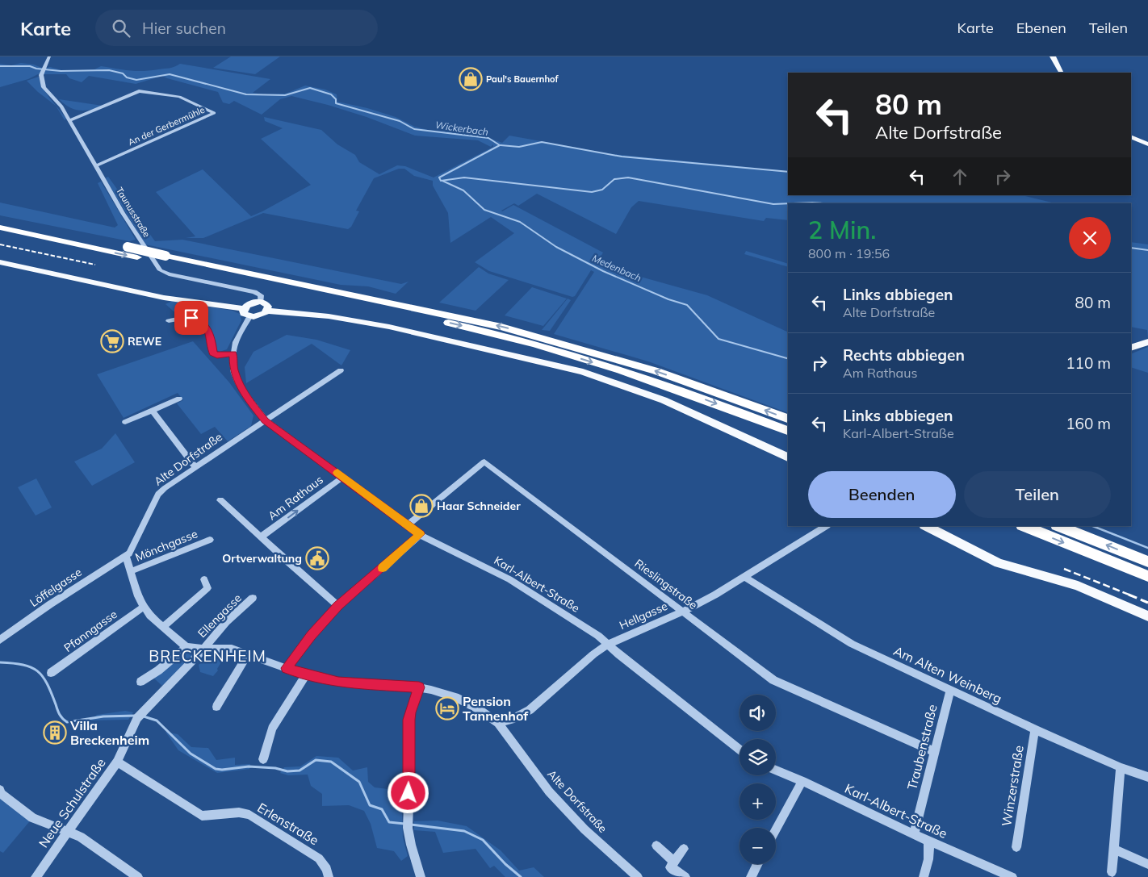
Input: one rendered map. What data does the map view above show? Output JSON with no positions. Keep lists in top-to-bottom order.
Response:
{
  "streets": {
    "street": [
      "An der Gerbermühle",
      "Taunusstraße",
      "Alte Dorfstraße",
      "Am Rathaus",
      "Mönchgasse",
      "Karl-Albert-Straße",
      "Rieslingstraße",
      "Löffelgasse",
      "Ellengasse",
      "Hellgasse",
      "Pfanngasse",
      "Am Alten Weinberg",
      "Traubenstraße",
      "Winzerstraße",
      "Neue Schulstraße",
      "Erlenstraße"
    ]
  },
  "crossings": [
    ["An der Gerbermühle", "Taunusstraße"],
    ["Alte Dorfstraße", "Karl-Albert-Straße"],
    ["Alte Dorfstraße", "Löffelgasse"],
    ["Alte Dorfstraße", "Ellengasse"],
    ["Alte Dorfstraße", "Hellgasse"],
    ["Alte Dorfstraße", "Neue Schulstraße"],
    ["Am Rathaus", "Karl-Albert-Straße"],
    ["Karl-Albert-Straße", "Rieslingstraße"],
    ["Karl-Albert-Straße", "Hellgasse"],
    ["Karl-Albert-Straße", "Traubenstraße"],
    ["Rieslingstraße", "Hellgasse"],
    ["Rieslingstraße", "Traubenstraße"],
    ["Ellengasse", "Neue Schulstraße"],
    ["Hellgasse", "Am Alten Weinberg"],
    ["Am Alten Weinberg", "Traubenstraße"],
    ["Am Alten Weinberg", "Winzerstraße"],
    ["Neue Schulstraße", "Erlenstraße"]
  ],
  "one_way": ["Am Rathaus"],
  "districts": ["BRECKENHEIM"],
  "water": ["Wickerbach", "Medenbach"],
  "places": {
    "shop": ["Paul's Bauernhof", "Haar Schneider"],
    "supermarket": ["REWE"],
    "public building": ["Ortverwaltung"],
    "hotel": ["Pension Tannenhof"],
    "building": ["Villa Breckenheim"]
  },
  "page": {
    "header": "Karte",
    "search": "Hier suchen",
    "nav": ["Karte", "Ebenen", "Teilen"],
    "turn": ["80 m", "Alte Dorfstraße"],
    "heading": ["2 Min.", "800 m · 19:56"],
    "list": [
      {
        "name": "Links abbiegen",
        "note": "Alte Dorfstraße",
        "value": "80 m"
      },
      {
        "name": "Rechts abbiegen",
        "note": "Am Rathaus",
        "value": "110 m"
      },
      {
        "name": "Links abbiegen",
        "note": "Karl-Albert-Straße",
        "value": "160 m"
      }
    ],
    "buttons": ["Beenden", "Teilen"],
    "map_buttons": ["+", "−"]
  }
}
